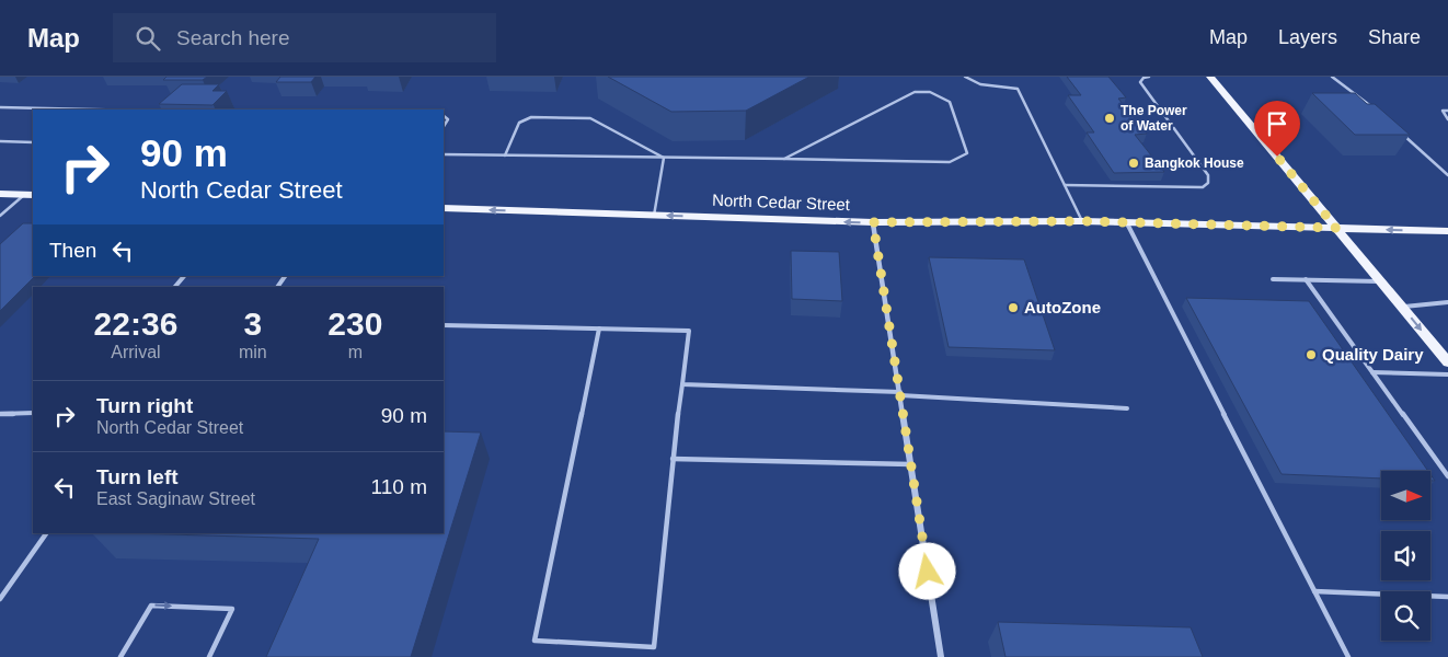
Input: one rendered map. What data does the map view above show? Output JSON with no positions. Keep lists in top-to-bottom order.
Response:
{
  "streets": {
    "main road": ["North Cedar Street"]
  },
  "one_way": ["North Cedar Street"],
  "places": [
    "The Power of Water",
    "Bangkok House",
    "AutoZone",
    "Quality Dairy"
  ],
  "north": "right",
  "page": {
    "header": "Map",
    "search": "Search here",
    "nav": ["Map", "Layers", "Share"],
    "turn": ["90 m", "North Cedar Street"],
    "then": "Then",
    "eta": [
      "22:36",
      "Arrival",
      "3",
      "min",
      "230",
      "m"
    ],
    "list": [
      {
        "name": "Turn right",
        "note": "North Cedar Street",
        "value": "90 m"
      },
      {
        "name": "Turn left",
        "note": "East Saginaw Street",
        "value": "110 m"
      }
    ]
  }
}
